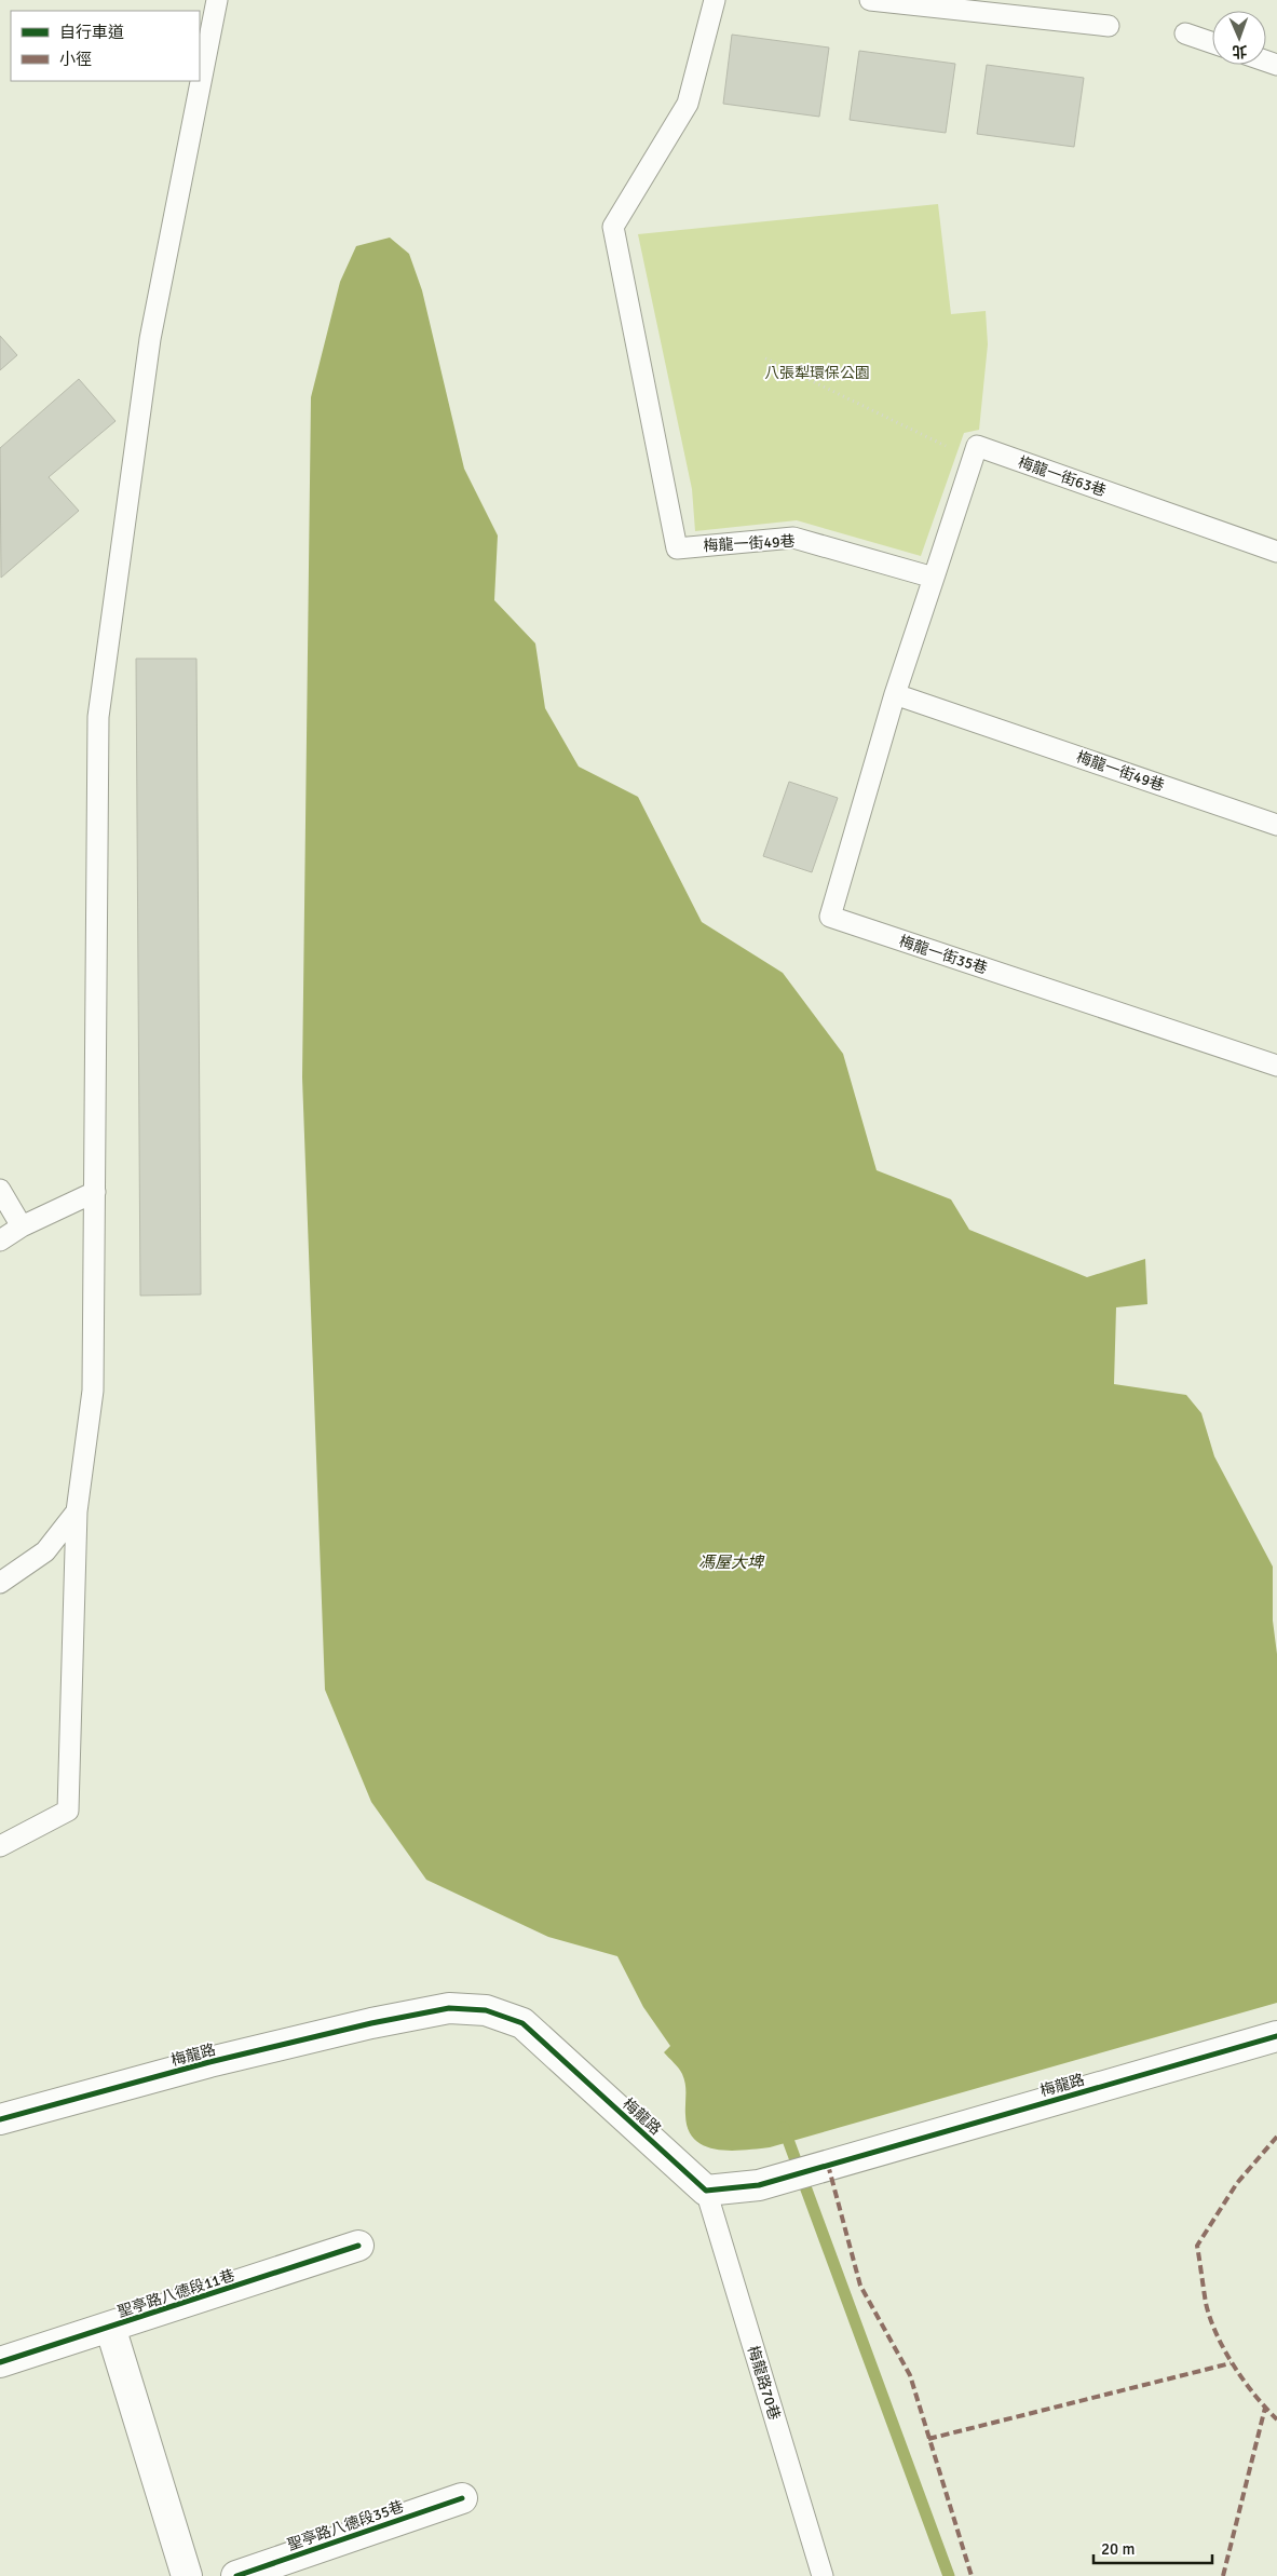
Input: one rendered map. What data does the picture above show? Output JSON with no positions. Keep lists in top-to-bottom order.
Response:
{
  "streets": {
    "street": ["梅龍路", "聖亭路八德段11巷", "聖亭路八德段35巷"],
    "lane": [
      "梅龍一街63巷",
      "梅龍一街49巷",
      "梅龍一街35巷",
      "梅龍路70巷"
    ]
  },
  "crossings": [
    ["梅龍一街49巷", "梅龍一街35巷"],
    ["梅龍路", "梅龍路70巷"]
  ],
  "water": ["馮屋大埤"],
  "parks": ["八張犁環保公園"],
  "legend": ["自行車道", "小徑"],
  "scale_bar": "20 m",
  "north": "bottom"
}
